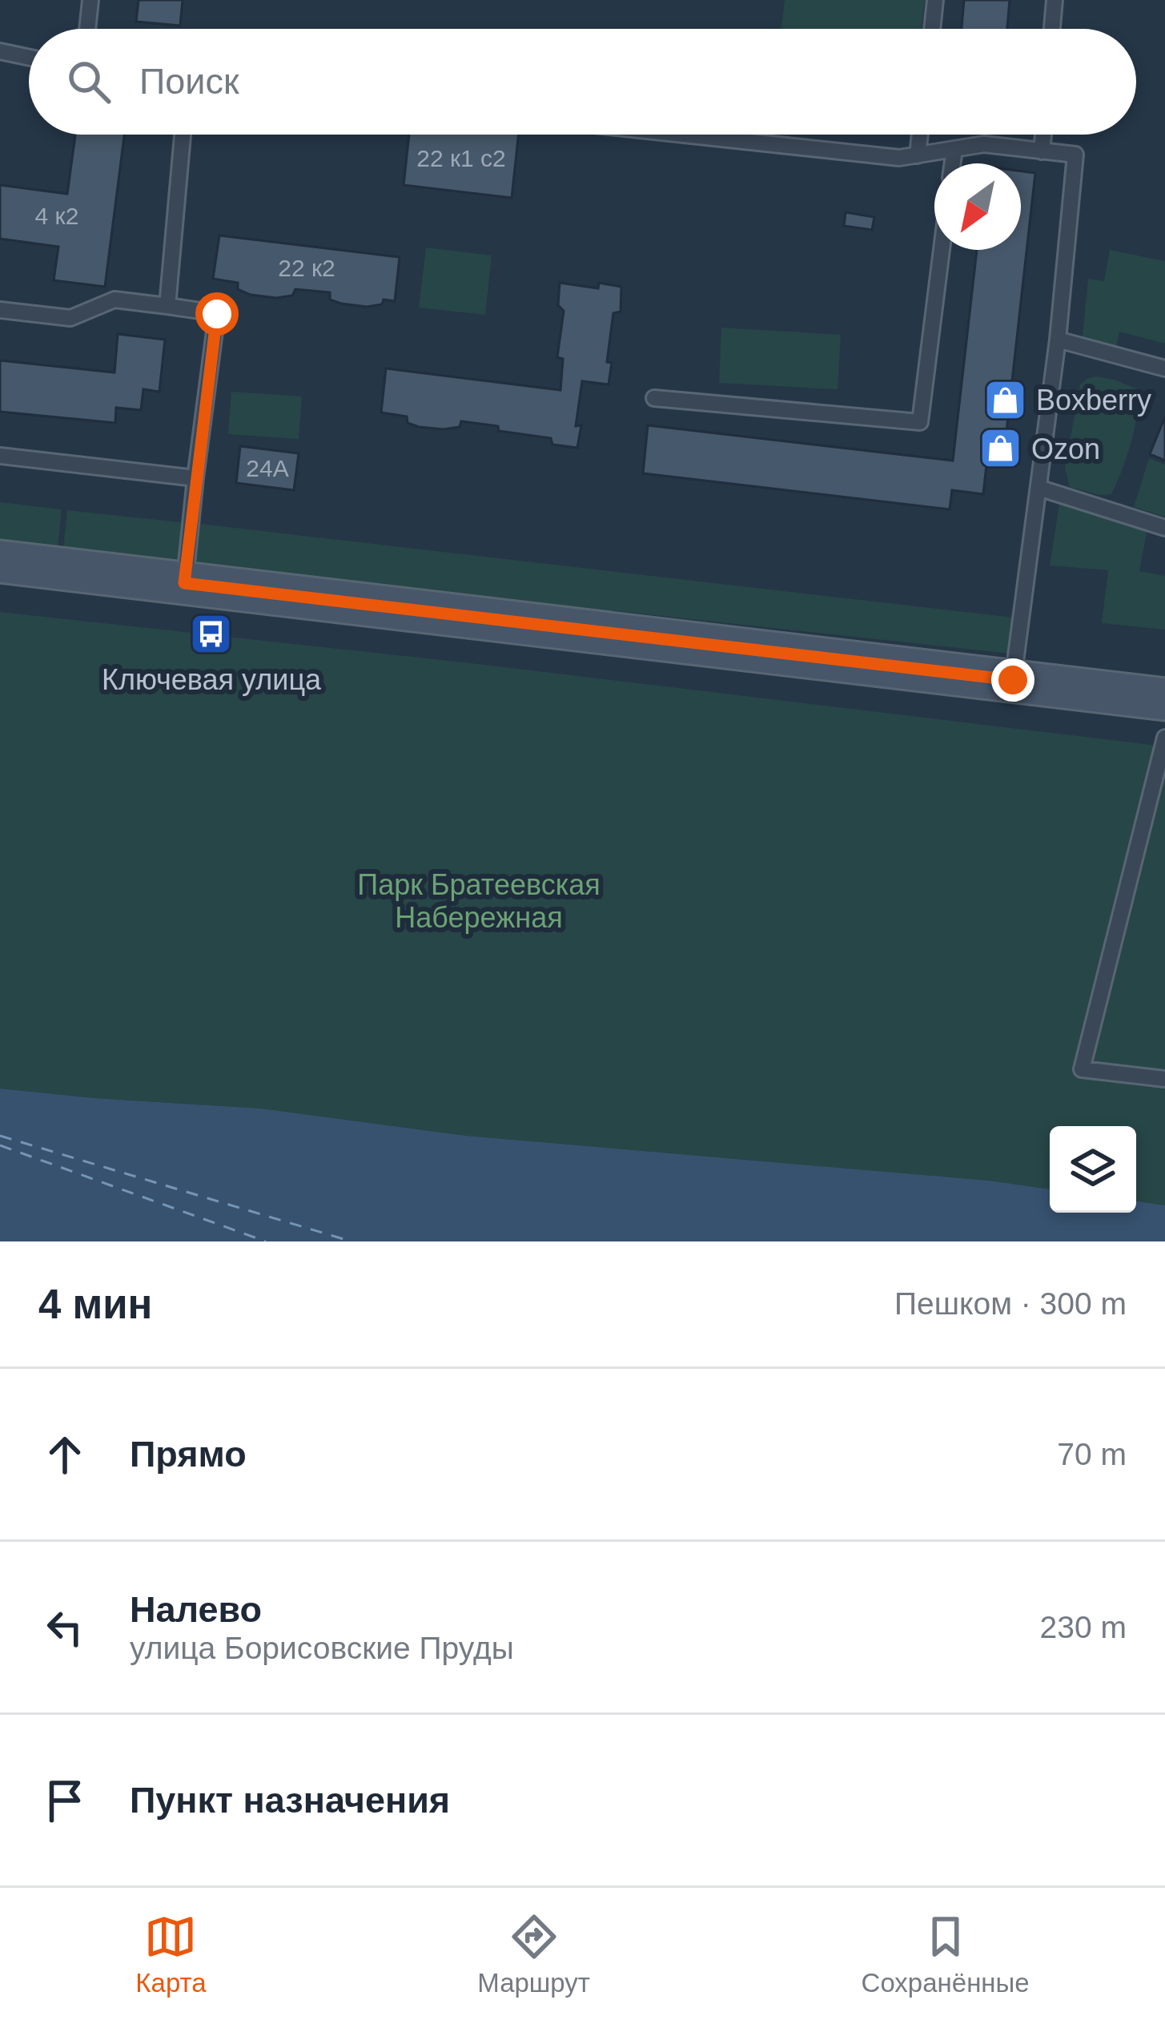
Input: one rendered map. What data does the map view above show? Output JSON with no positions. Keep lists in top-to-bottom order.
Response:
{
  "parks": ["Парк Братеевская Набережная"],
  "places": {
    "shop": ["Boxberry", "Ozon"],
    "bus stop": ["Ключевая улица"]
  },
  "house_numbers": [
    "22 к1 с2",
    "4 к2",
    "22 к2",
    "24А"
  ],
  "north": "bottom left",
  "page": {
    "search": "Поиск",
    "heading": ["4 мин", "Пешком · 300 m"],
    "list": [
      ["Прямо", "70 m"],
      ["Налево", "улица Борисовские Пруды", "230 m"],
      "Пункт назначения"
    ],
    "nav": ["Карта", "Маршрут", "Сохранённые"]
  }
}
